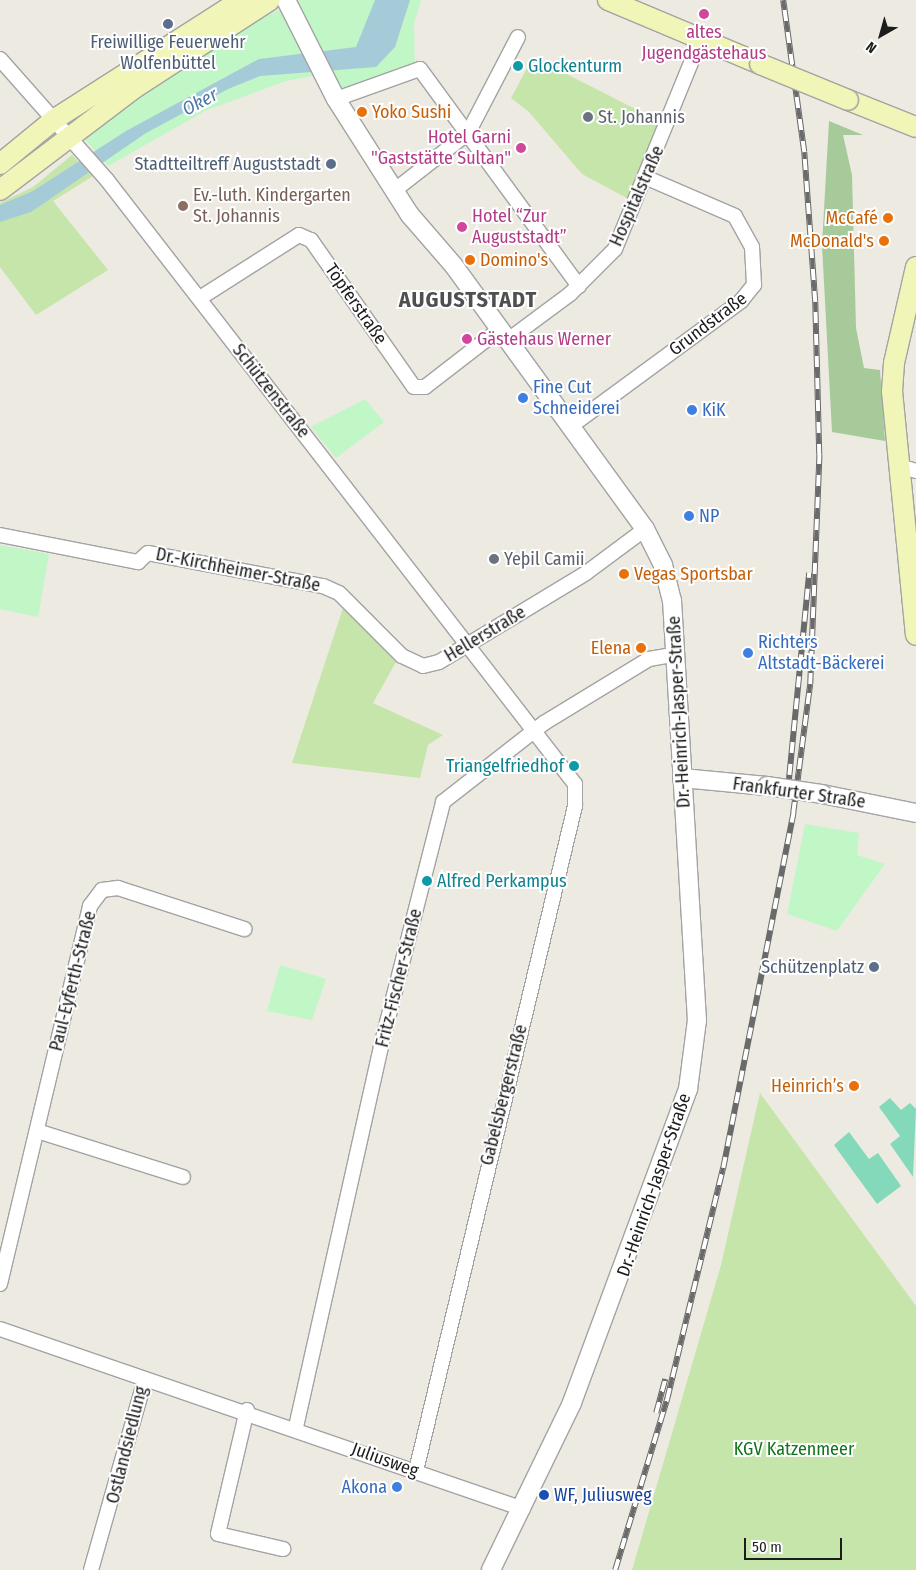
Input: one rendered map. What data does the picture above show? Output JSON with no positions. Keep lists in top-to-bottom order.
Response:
{
  "streets": {
    "street": [
      "Hospitalstraße",
      "Töpferstraße",
      "Grundstraße",
      "Schützenstraße",
      "Dr.-Kirchheimer-Straße",
      "Hellerstraße",
      "Dr.-Heinrich-Jasper-Straße",
      "Frankfurter Straße",
      "Fritz-Fischer-Straße",
      "Paul-Eyferth-Straße",
      "Gabelsbergerstraße",
      "Ostlandsiedlung",
      "Juliusweg"
    ]
  },
  "crossings": [
    ["Hospitalstraße", "Töpferstraße"],
    ["Hospitalstraße", "Grundstraße"],
    ["Hospitalstraße", "Dr.-Heinrich-Jasper-Straße"],
    ["Töpferstraße", "Schützenstraße"],
    ["Töpferstraße", "Dr.-Heinrich-Jasper-Straße"],
    ["Grundstraße", "Dr.-Heinrich-Jasper-Straße"],
    ["Schützenstraße", "Hellerstraße"],
    ["Schützenstraße", "Fritz-Fischer-Straße"],
    ["Schützenstraße", "Gabelsbergerstraße"],
    ["Dr.-Kirchheimer-Straße", "Hellerstraße"],
    ["Hellerstraße", "Dr.-Heinrich-Jasper-Straße"],
    ["Dr.-Heinrich-Jasper-Straße", "Frankfurter Straße"],
    ["Dr.-Heinrich-Jasper-Straße", "Fritz-Fischer-Straße"],
    ["Dr.-Heinrich-Jasper-Straße", "Juliusweg"],
    ["Fritz-Fischer-Straße", "Gabelsbergerstraße"],
    ["Fritz-Fischer-Straße", "Juliusweg"],
    ["Gabelsbergerstraße", "Juliusweg"],
    ["Ostlandsiedlung", "Juliusweg"]
  ],
  "districts": ["AUGUSTSTADT"],
  "water": ["Oker"],
  "parks": ["KGV Katzenmeer"],
  "places": [
    "altes Jugendgästehaus",
    "Freiwillige Feuerwehr Wolfenbüttel",
    "Glockenturm",
    "Yoko Sushi",
    "St. Johannis",
    "Hotel Garni \"Gaststätte Sultan\"",
    "Stadtteiltreff Auguststadt",
    "Ev.-luth. Kindergarten St. Johannis",
    "McCafé",
    "Hotel “Zur Auguststadt”",
    "McDonald's",
    "Domino's",
    "Gästehaus Werner",
    "Fine Cut Schneiderei",
    "KiK",
    "NP",
    "Yeþil Camii",
    "Vegas Sportsbar",
    "Elena",
    "Richters Altstadt-Bäckerei",
    "Triangelfriedhof",
    "Alfred Perkampus",
    "Schützenplatz",
    "Heinrich’s",
    "Akona",
    "WF, Juliusweg"
  ],
  "scale_bar": "50 m",
  "north": "bottom left"
}
